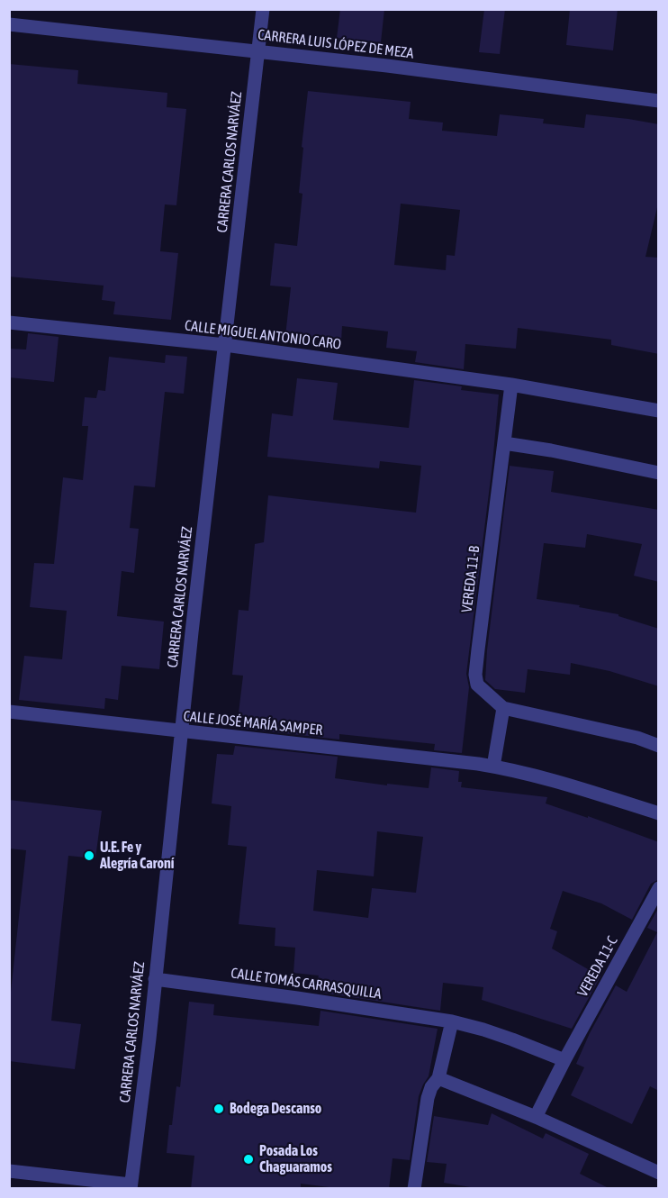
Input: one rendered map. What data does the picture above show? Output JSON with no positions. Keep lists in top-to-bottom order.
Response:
{
  "streets": {
    "street": [
      "CARRERA LUIS LÓPEZ DE MEZA",
      "CARRERA CARLOS NARVÁEZ",
      "CALLE MIGUEL ANTONIO CARO",
      "VEREDA 11-B",
      "CALLE JOSÉ MARÍA SAMPER",
      "VEREDA 11-C",
      "CALLE TOMÁS CARRASQUILLA"
    ]
  },
  "crossings": [
    ["CARRERA LUIS LÓPEZ DE MEZA", "CARRERA CARLOS NARVÁEZ"],
    ["CARRERA CARLOS NARVÁEZ", "CALLE MIGUEL ANTONIO CARO"],
    ["CARRERA CARLOS NARVÁEZ", "CALLE JOSÉ MARÍA SAMPER"],
    ["CARRERA CARLOS NARVÁEZ", "CALLE TOMÁS CARRASQUILLA"],
    ["VEREDA 11-C", "CALLE TOMÁS CARRASQUILLA"]
  ],
  "places": ["U.E. Fe y Alegría Caroní", "Bodega Descanso", "Posada Los Chaguaramos"]
}
